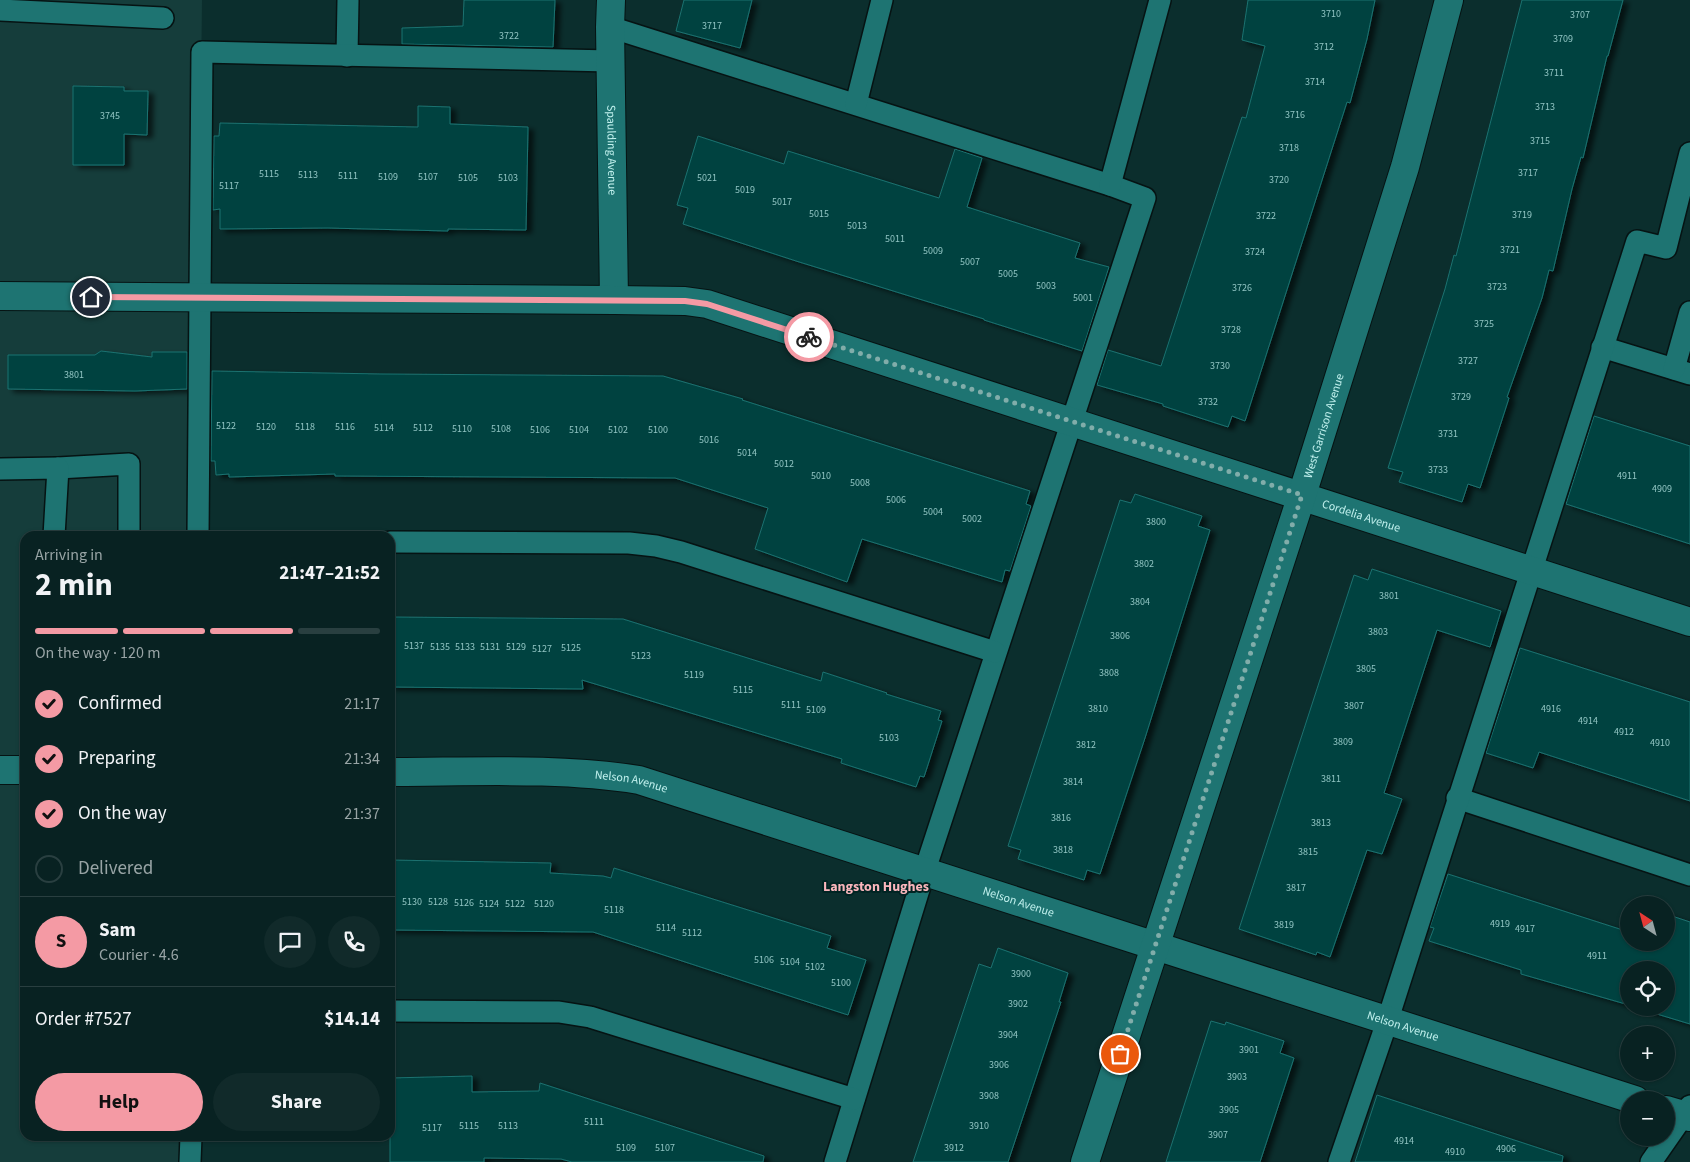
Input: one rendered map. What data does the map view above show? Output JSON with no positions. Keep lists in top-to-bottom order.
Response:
{
  "streets": {
    "street": [
      "Spaulding Avenue",
      "West Garrison Avenue",
      "Cordelia Avenue",
      "Nelson Avenue"
    ]
  },
  "crossings": [
    ["Spaulding Avenue", "Cordelia Avenue"],
    ["West Garrison Avenue", "Cordelia Avenue"],
    ["West Garrison Avenue", "Nelson Avenue"]
  ],
  "districts": ["Langston Hughes"],
  "house_numbers": [
    "3710",
    "3707",
    "3717",
    "3722",
    "3709",
    "3712",
    "3711",
    "3714",
    "3713",
    "3716",
    "3745",
    "3715",
    "3718",
    "3717",
    "5115",
    "5113",
    "5111",
    "5109",
    "5107",
    "5105",
    "5103",
    "5021",
    "3720",
    "5117",
    "5019",
    "5017",
    "5015",
    "3719",
    "3722",
    "5013",
    "5011",
    "3721",
    "5009",
    "3724",
    "5007",
    "5005",
    "5003",
    "3723",
    "3726",
    "5001",
    "3725",
    "3728",
    "3727",
    "3730",
    "3801",
    "3729",
    "3732",
    "5122",
    "5120",
    "5118",
    "5116",
    "5114",
    "5112",
    "5110",
    "5108",
    "5106",
    "5104",
    "5102",
    "5100",
    "3731",
    "5016",
    "5014",
    "5012",
    "3733",
    "5010",
    "4911",
    "5008",
    "4909",
    "5006",
    "5004",
    "5002",
    "3800",
    "3802",
    "3801",
    "3804",
    "3803",
    "3806",
    "5137",
    "5135",
    "5133",
    "5131",
    "5129",
    "5125",
    "5127",
    "5123",
    "3805",
    "3808",
    "5119",
    "5115",
    "5111",
    "3807",
    "3810",
    "4916",
    "5109",
    "4914",
    "4912",
    "5103",
    "3809",
    "4910",
    "3812",
    "3811",
    "3814",
    "3816",
    "3813",
    "3818",
    "3815",
    "3817",
    "5130",
    "5128",
    "5126",
    "5124",
    "5122",
    "5120",
    "5118",
    "4919",
    "3819",
    "5114",
    "4917",
    "5112",
    "4911",
    "5106",
    "5104",
    "5102",
    "3900",
    "5100",
    "3902",
    "3904",
    "3901",
    "3906",
    "3903",
    "3908",
    "3905",
    "5111",
    "5115",
    "5113",
    "3910",
    "5117",
    "3907",
    "4914",
    "5109",
    "5107",
    "3912",
    "4906",
    "4910"
  ],
  "north": "top left",
  "page": {
    "heading": ["2 min", "Arriving in", "21:47–21:52"],
    "panel": [
      "Sam",
      "Courier · 4.6",
      "Order #7527",
      "$14.14"
    ],
    "bar": "On the way · 120 m",
    "list": [
      ["Confirmed", "21:17"],
      ["Preparing", "21:34"],
      ["On the way", "21:37"],
      "Delivered"
    ],
    "map_buttons": ["+", "−"],
    "round": "S",
    "buttons": ["Help", "Share"]
  }
}
